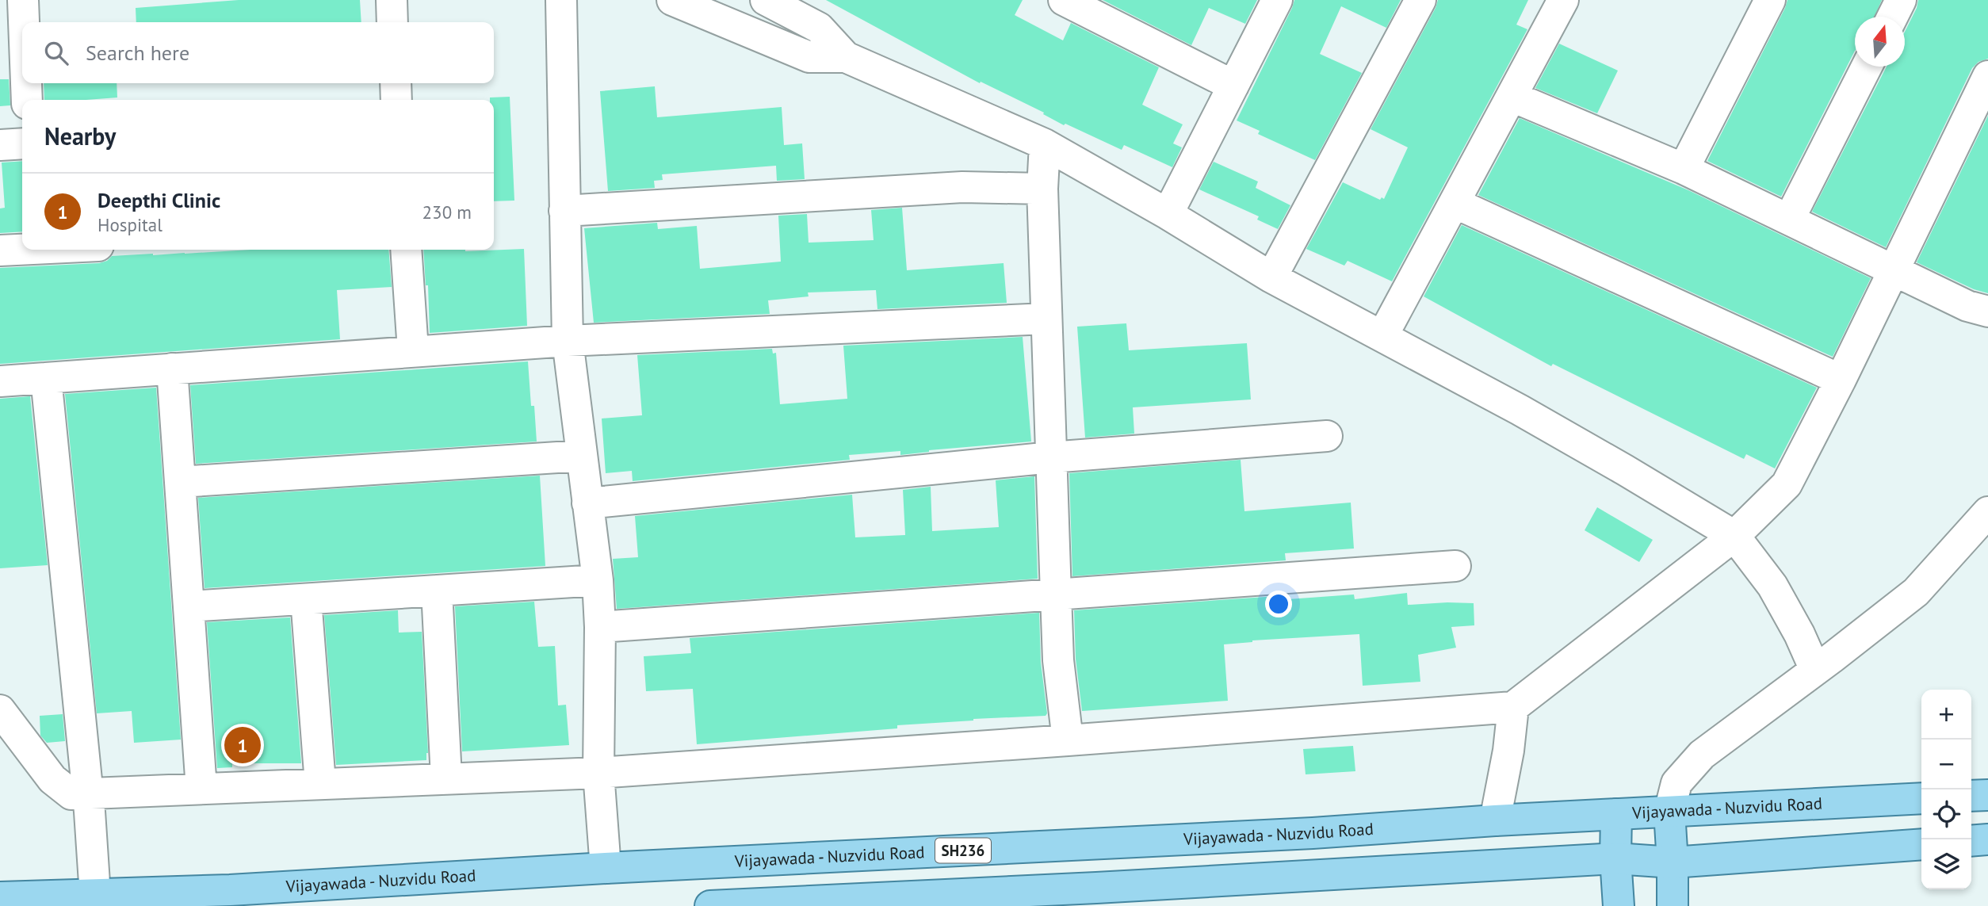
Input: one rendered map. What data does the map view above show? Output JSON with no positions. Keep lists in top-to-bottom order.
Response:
{
  "streets": {
    "main road": ["Vijayawada - Nuzvidu Road", "SH236"]
  },
  "north": "top",
  "page": {
    "search": "Search here",
    "heading": "Nearby",
    "list": [
      {
        "mark": "1",
        "name": "Deepthi Clinic",
        "note": "Hospital",
        "value": "230 m"
      }
    ],
    "map_buttons": ["+", "−"],
    "pins": "1"
  }
}
